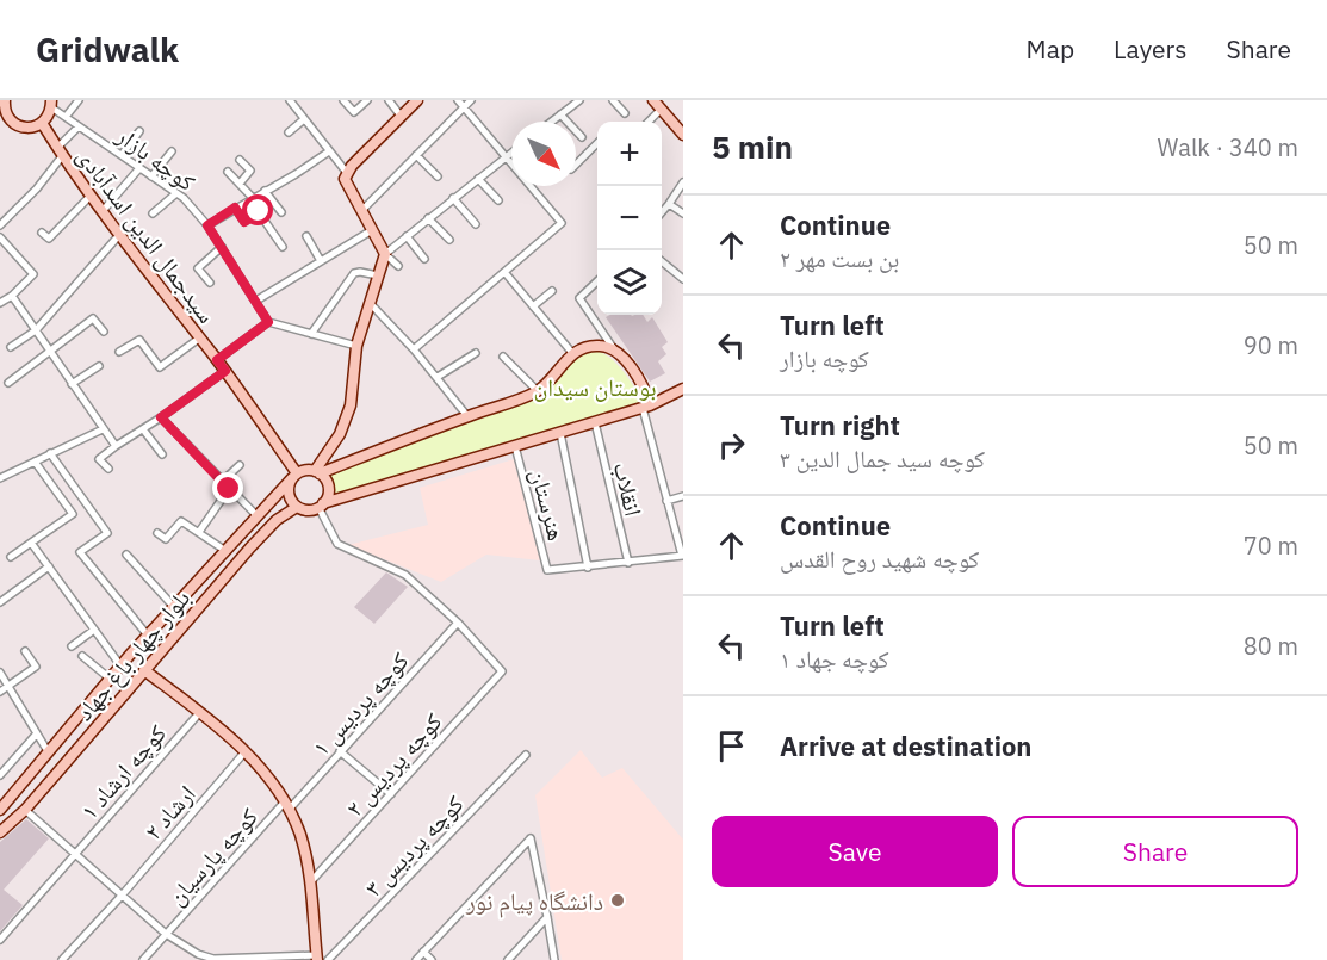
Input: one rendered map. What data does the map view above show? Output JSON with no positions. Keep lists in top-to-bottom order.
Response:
{
  "streets": {
    "street": [
      "کوچه بازار",
      "سیدجمال الدین اسدآبادی",
      "انقلاب",
      "هنرستان",
      "بلوار چهار باغ جهاد",
      "کوچه پردیس ۱",
      "کوچه پردیس ۲",
      "کوچه ارشاد ۱",
      "ارشاد ۲",
      "کوچه پردیس ۳",
      "کوچه پارسیان"
    ]
  },
  "crossings": [
    ["سیدجمال الدین اسدآبادی", "بلوار چهار باغ جهاد"],
    ["کوچه پردیس ۱", "کوچه پردیس ۲"],
    ["کوچه پردیس ۱", "کوچه پارسیان"]
  ],
  "parks": ["بوستان سیدان"],
  "places": ["دانشگاه پیام نور"],
  "north": "bottom right",
  "page": {
    "header": "Gridwalk",
    "nav": ["Map", "Layers", "Share"],
    "heading": ["5 min", "Walk · 340 m"],
    "map_buttons": ["+", "−"],
    "list": [
      ["Continue", "بن بست مهر ۲", "50 m"],
      ["Turn left", "کوچه بازار", "90 m"],
      ["Turn right", "کوچه سید جمال الدین ۳", "50 m"],
      ["Continue", "کوچه شهید روح القدس", "70 m"],
      ["Turn left", "کوچه جهاد ۱", "80 m"],
      "Arrive at destination"
    ],
    "buttons": ["Save", "Share"]
  }
}
